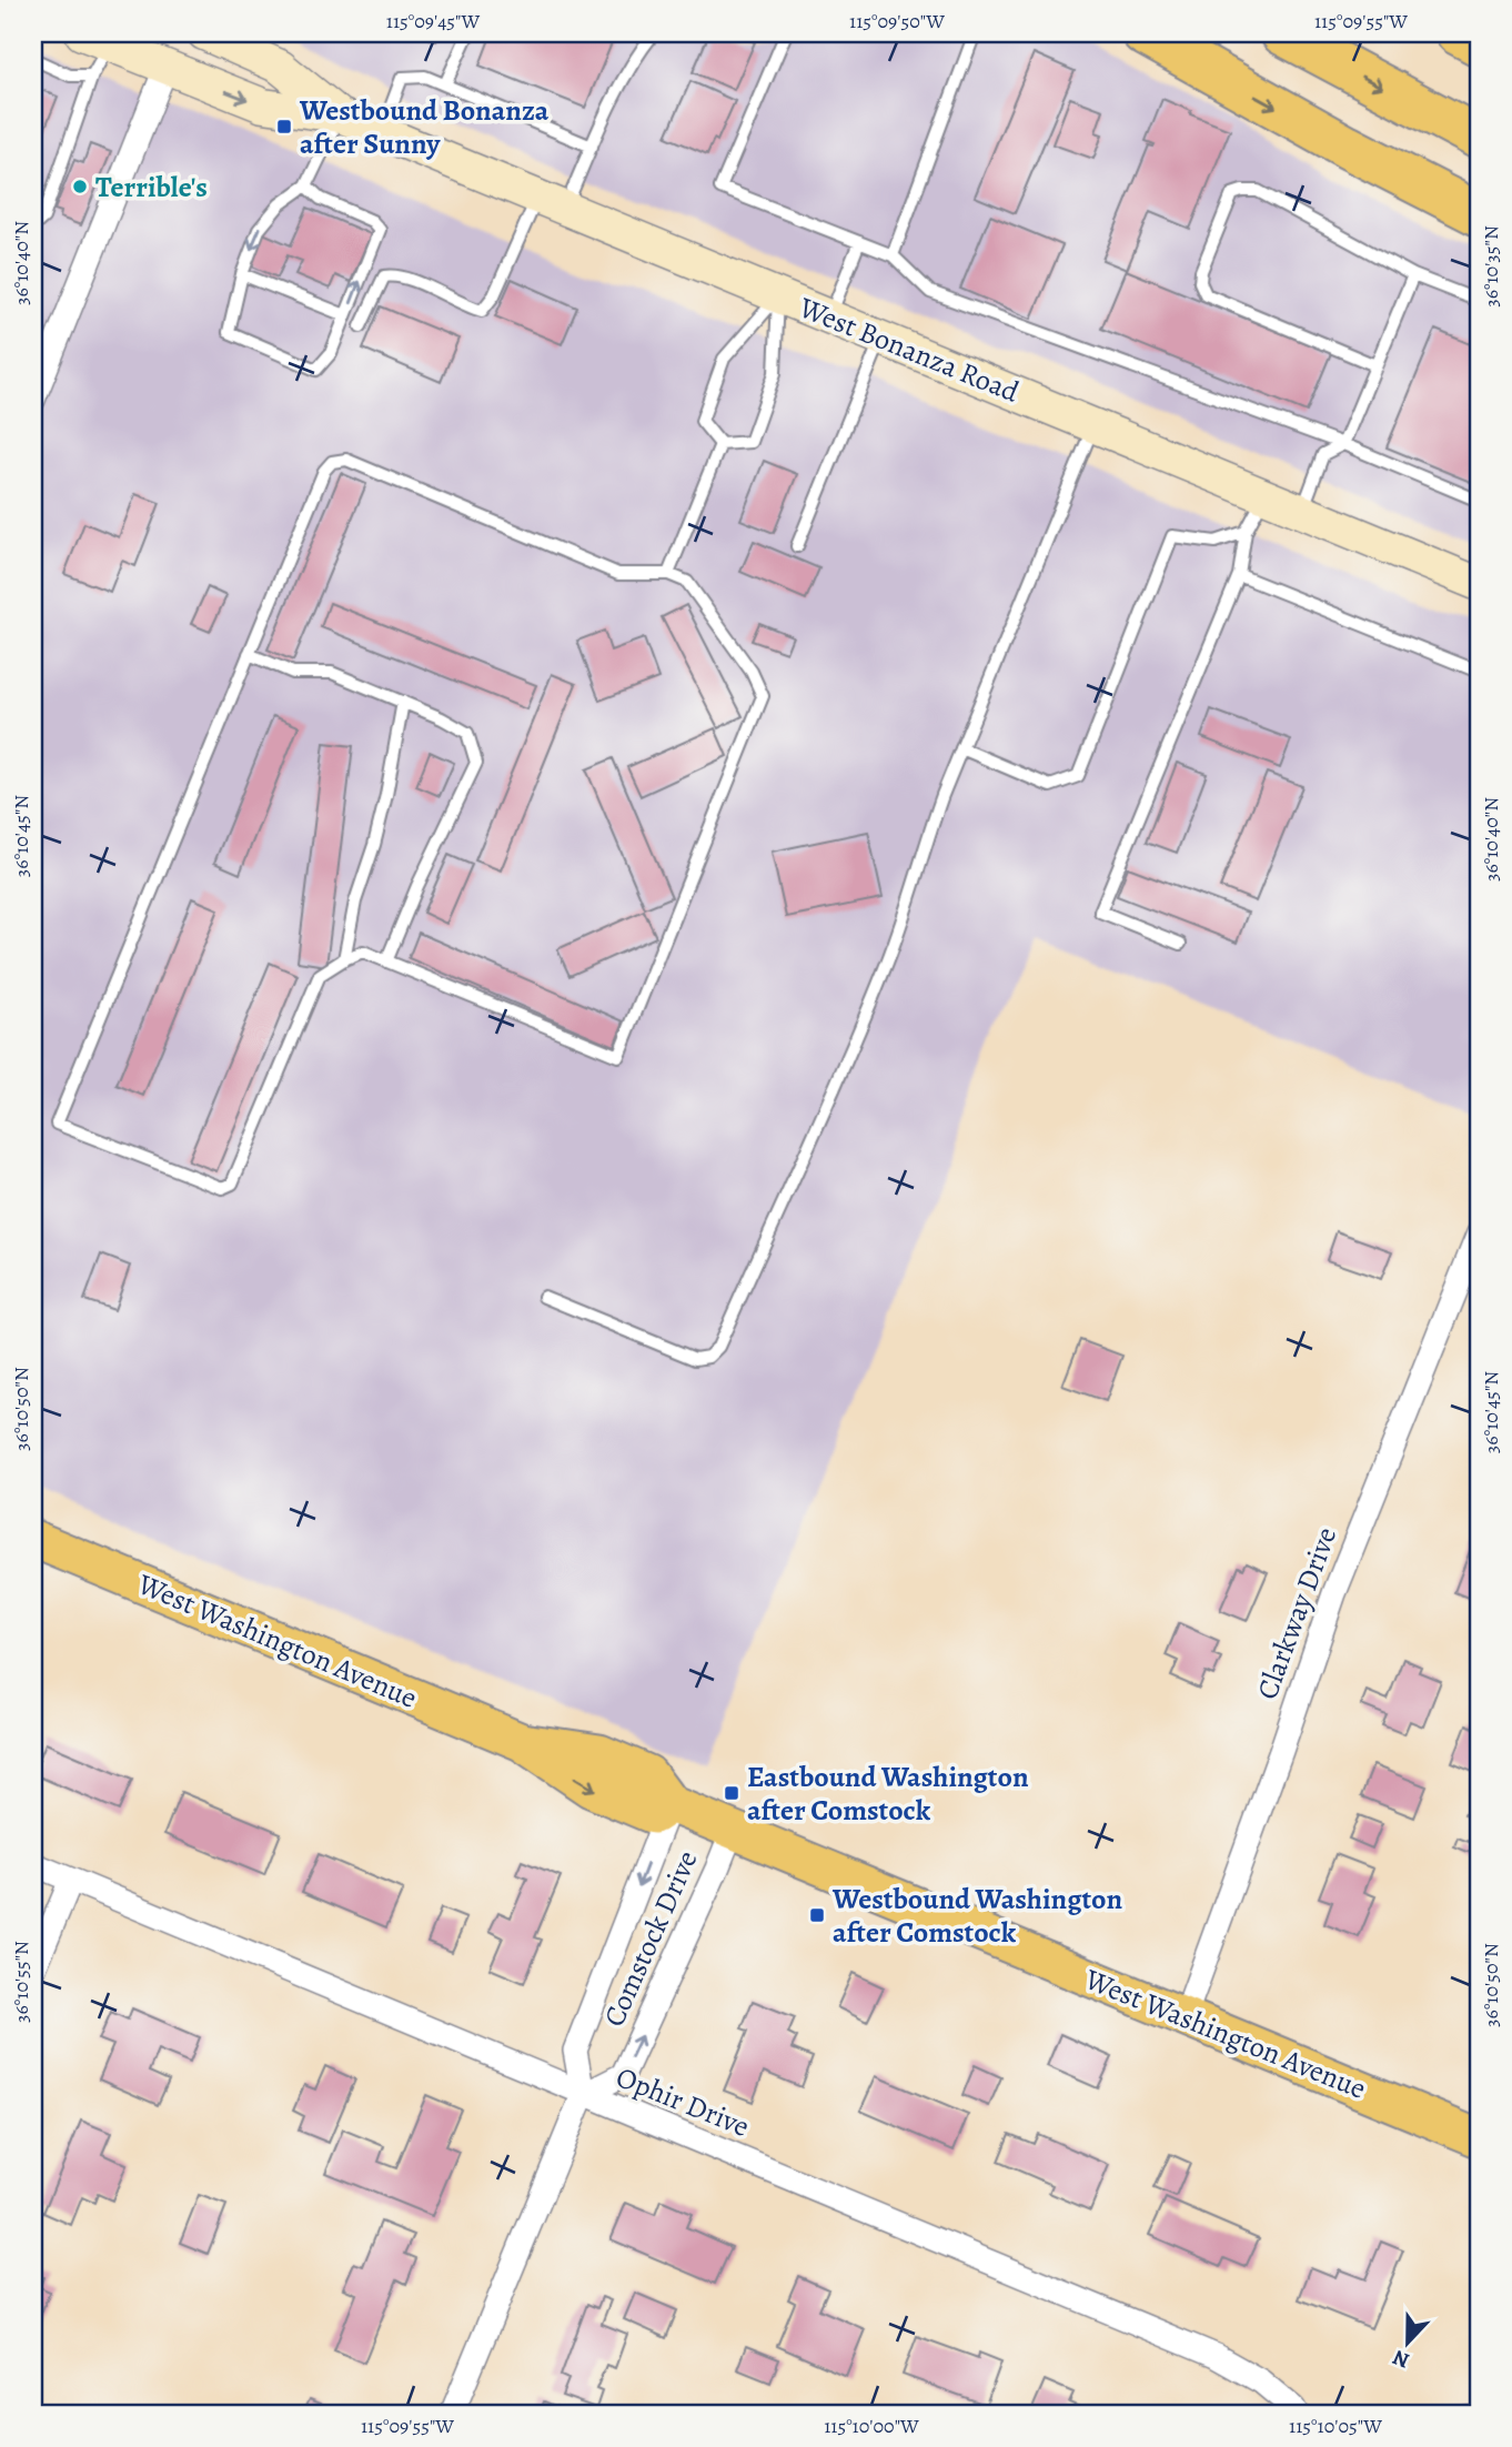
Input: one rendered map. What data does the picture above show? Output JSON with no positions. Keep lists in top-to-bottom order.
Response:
{
  "streets": {
    "main road": ["West Bonanza Road", "West Washington Avenue"],
    "street": ["Clarkway Drive", "Comstock Drive", "Ophir Drive"]
  },
  "crossings": [
    ["Clarkway Drive", "West Washington Avenue"],
    ["West Washington Avenue", "Comstock Drive"],
    ["Comstock Drive", "Ophir Drive"]
  ],
  "places": {
    "transit": ["Westbound Bonanza after Sunny", "Eastbound Washington after Comstock", "Westbound Washington after Comstock"],
    "other": ["Terrible's"]
  },
  "north": "bottom",
  "coordinates": [
    "115°09'45\"W",
    "115°09'50\"W",
    "115°09'55\"W",
    "36°10'40\"N",
    "36°10'35\"N",
    "36°10'45\"N",
    "36°10'50\"N",
    "36°10'55\"N",
    "115°10'00\"W",
    "115°10'05\"W"
  ]
}
